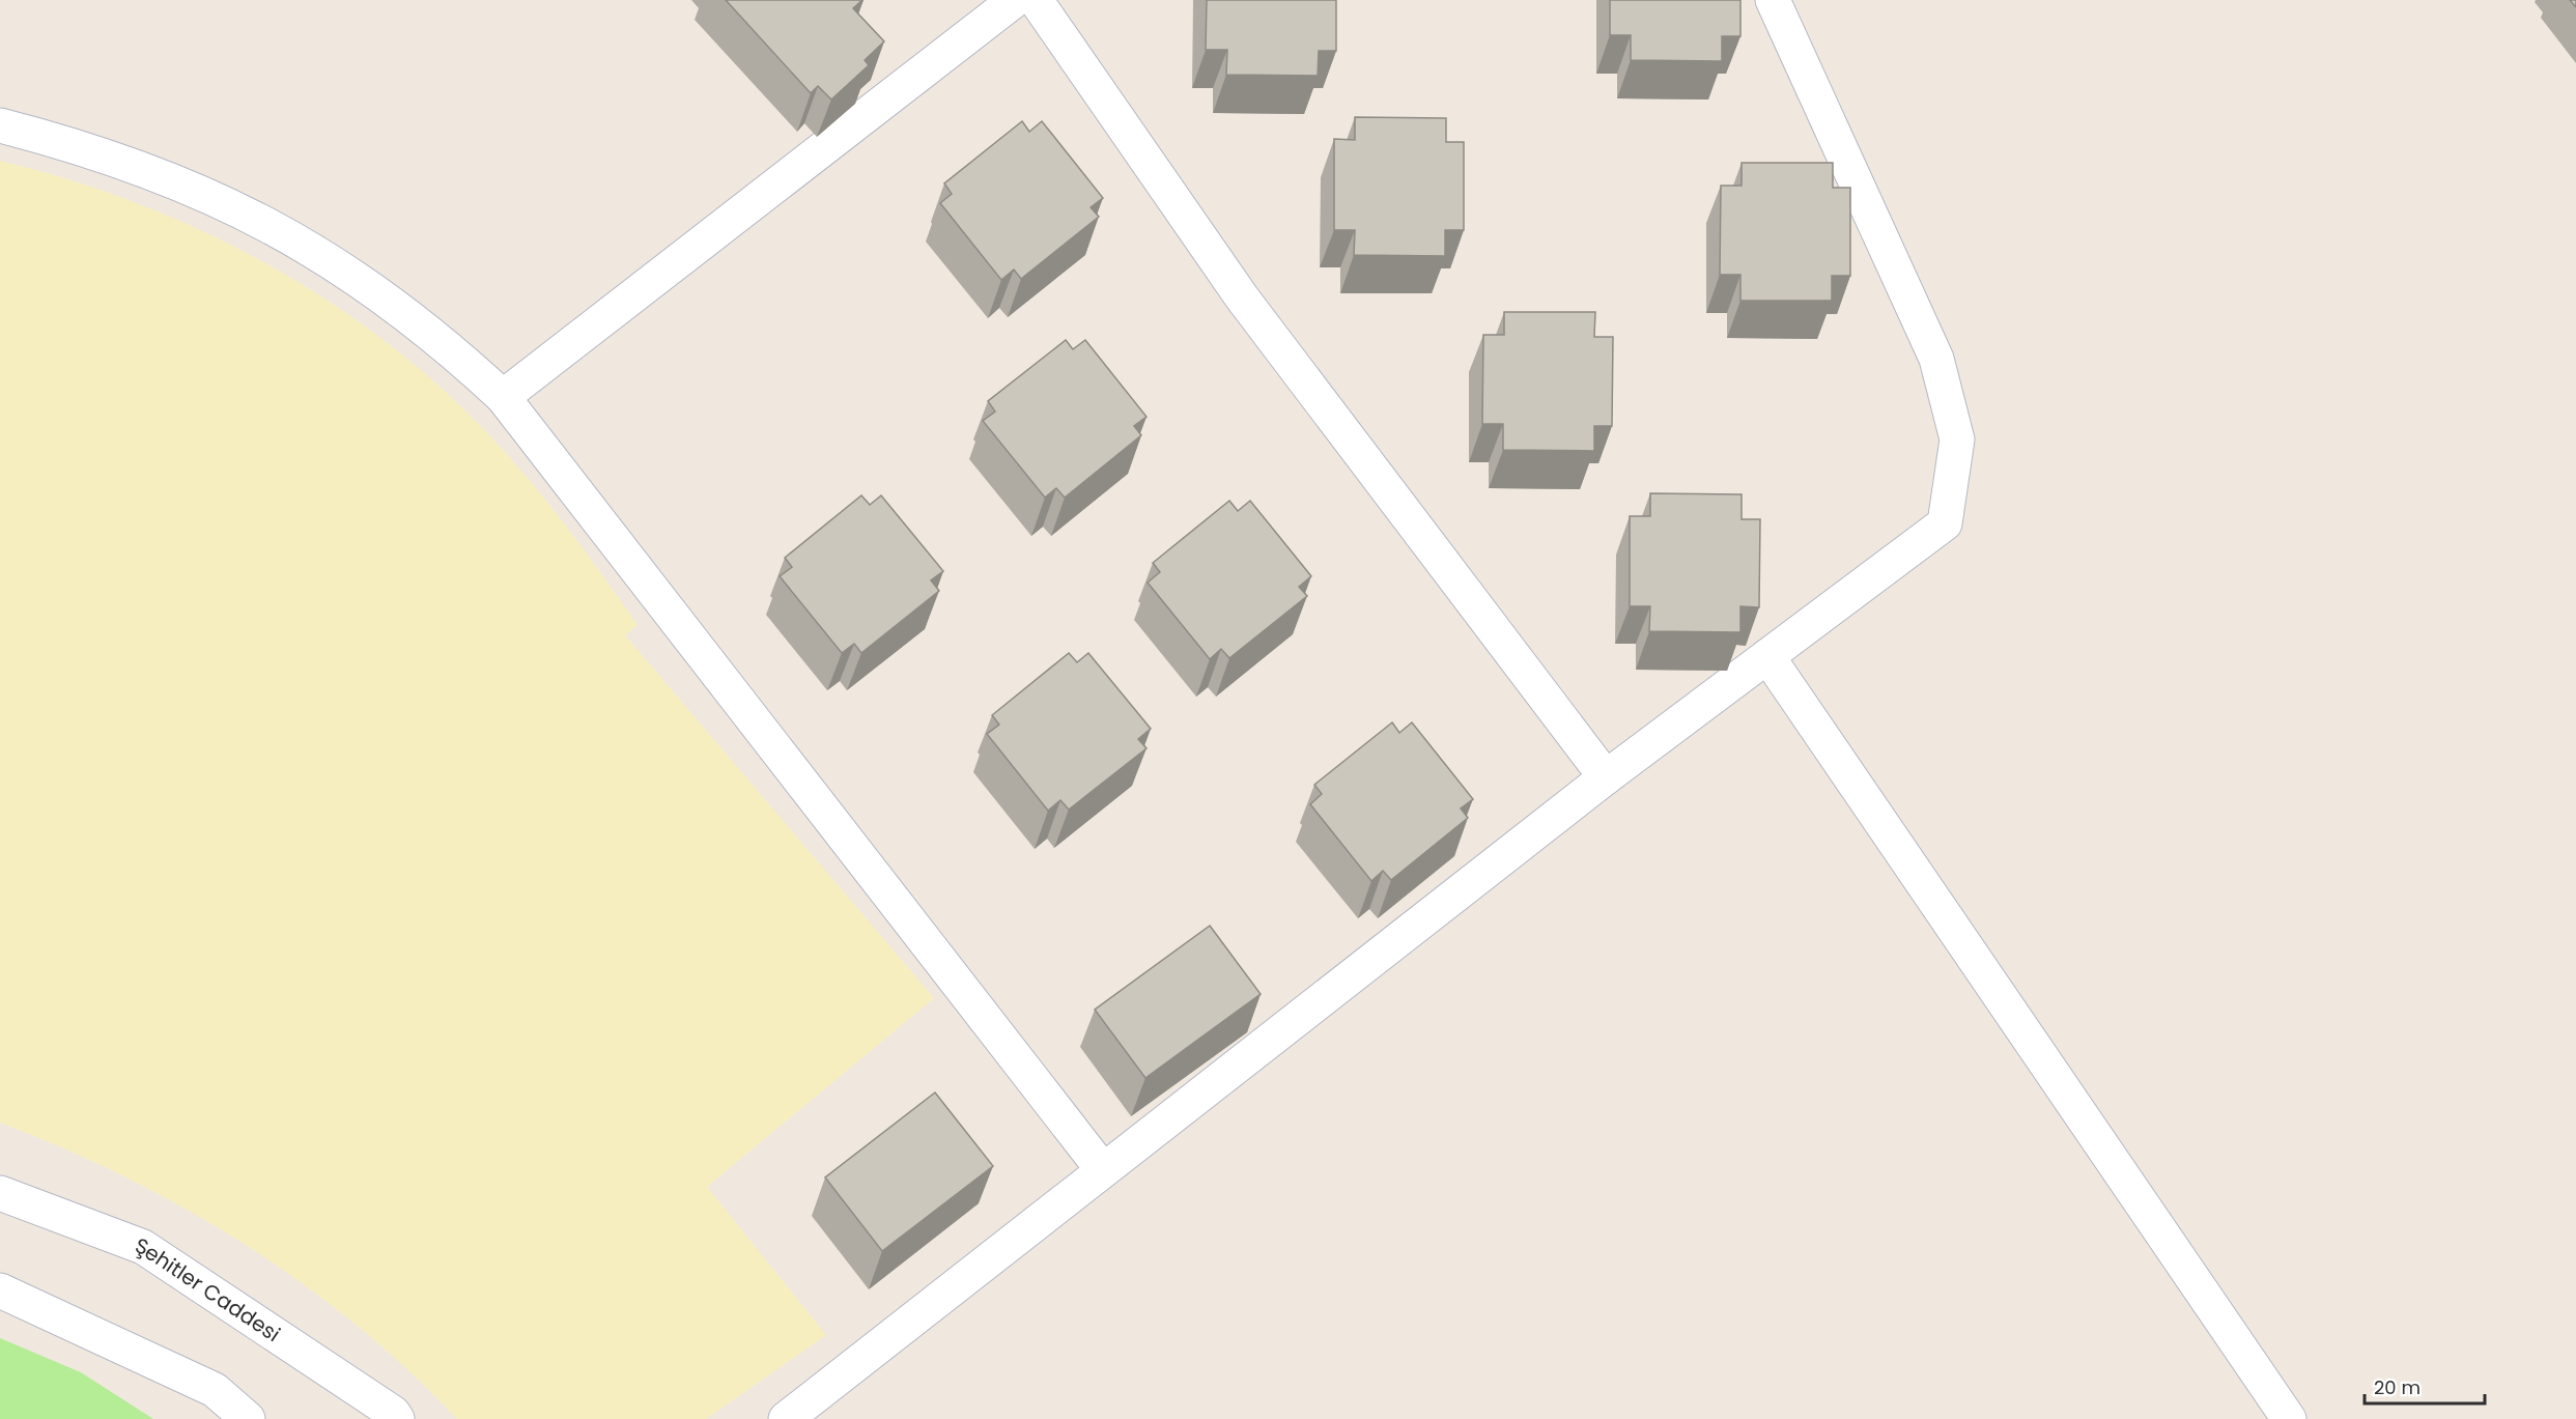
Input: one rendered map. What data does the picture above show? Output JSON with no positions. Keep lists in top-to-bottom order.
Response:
{
  "streets": {
    "street": ["Şehitler Caddesi"]
  },
  "scale_bar": "20 m"
}
